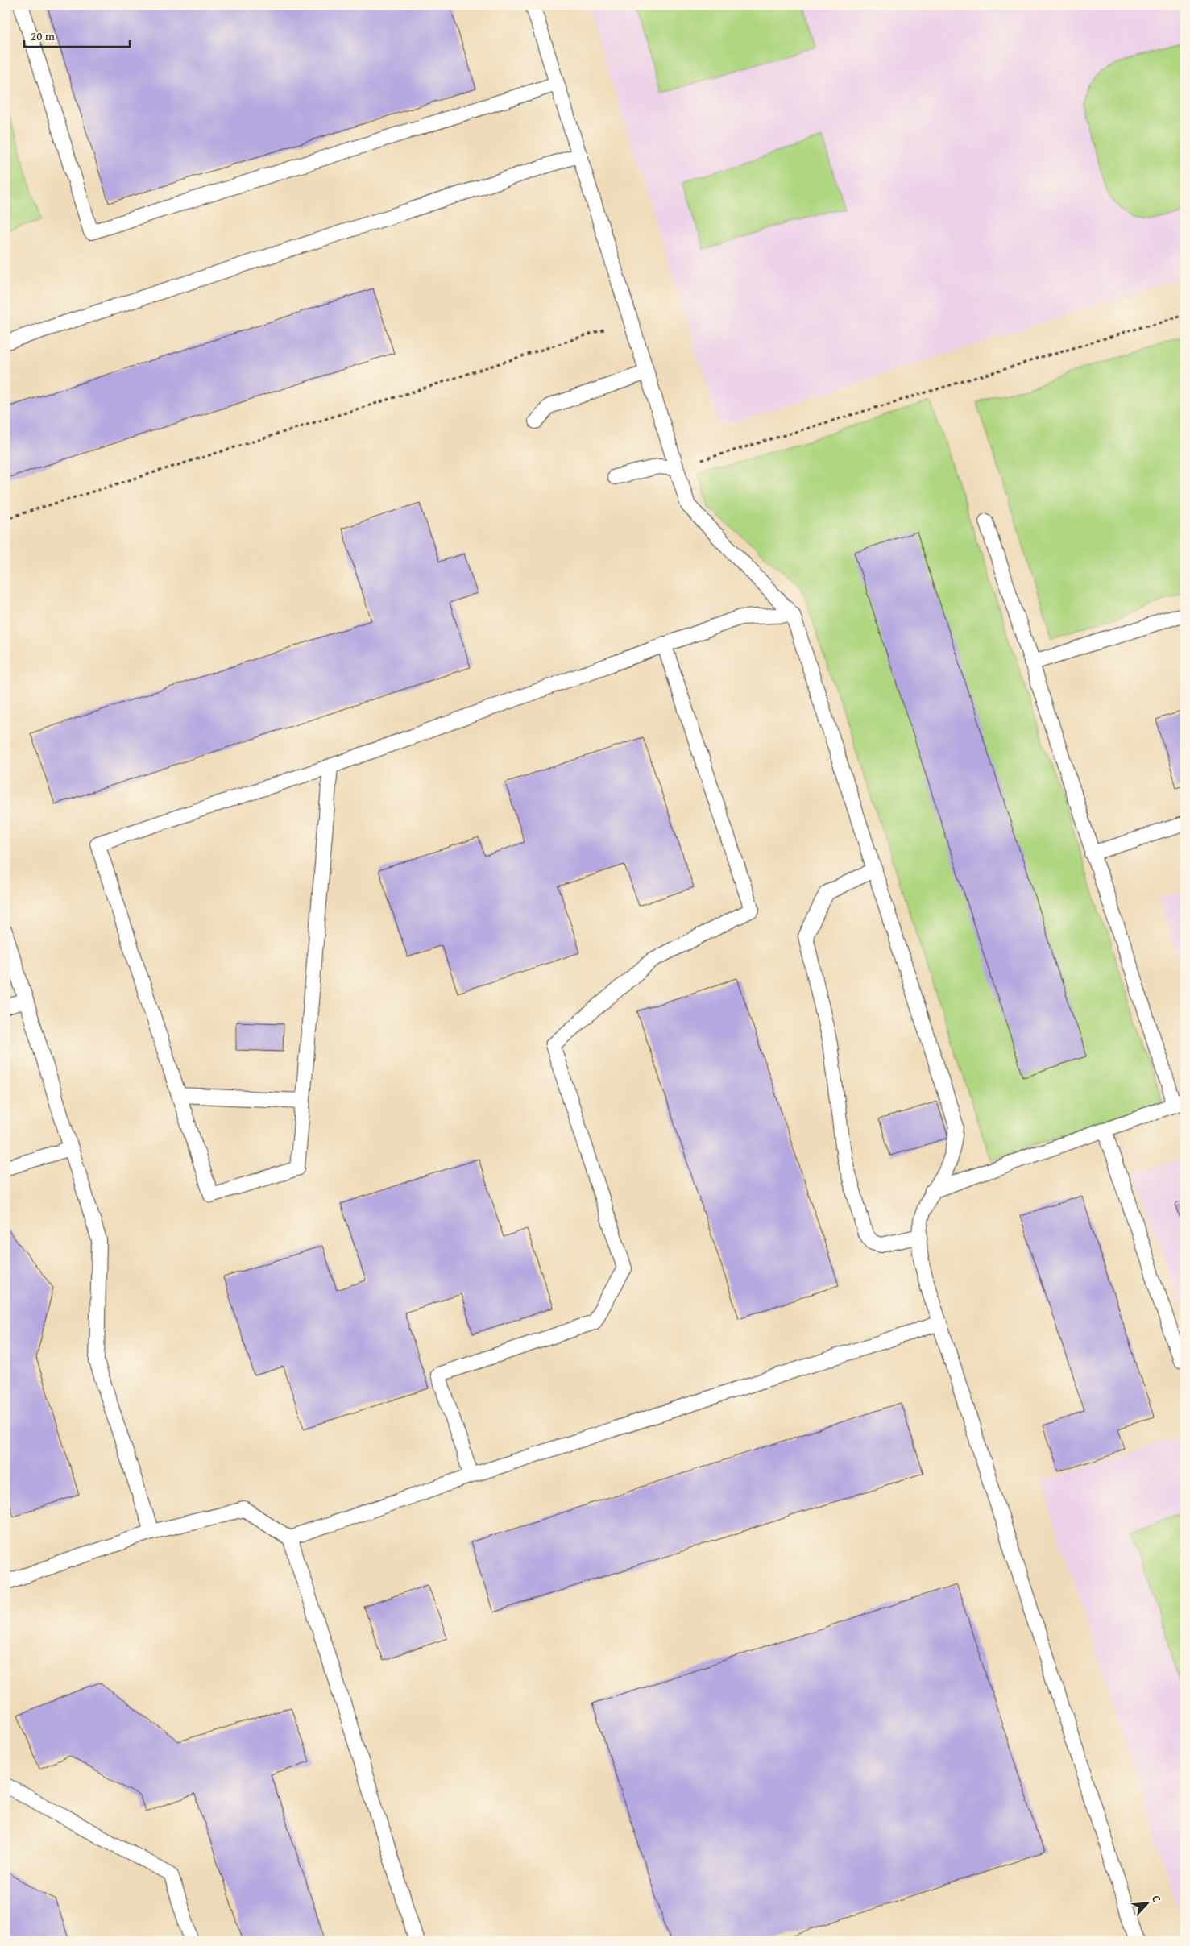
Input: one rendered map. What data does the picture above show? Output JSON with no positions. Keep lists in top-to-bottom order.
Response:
{
  "scale_bar": "20 m",
  "north": "top right"
}
